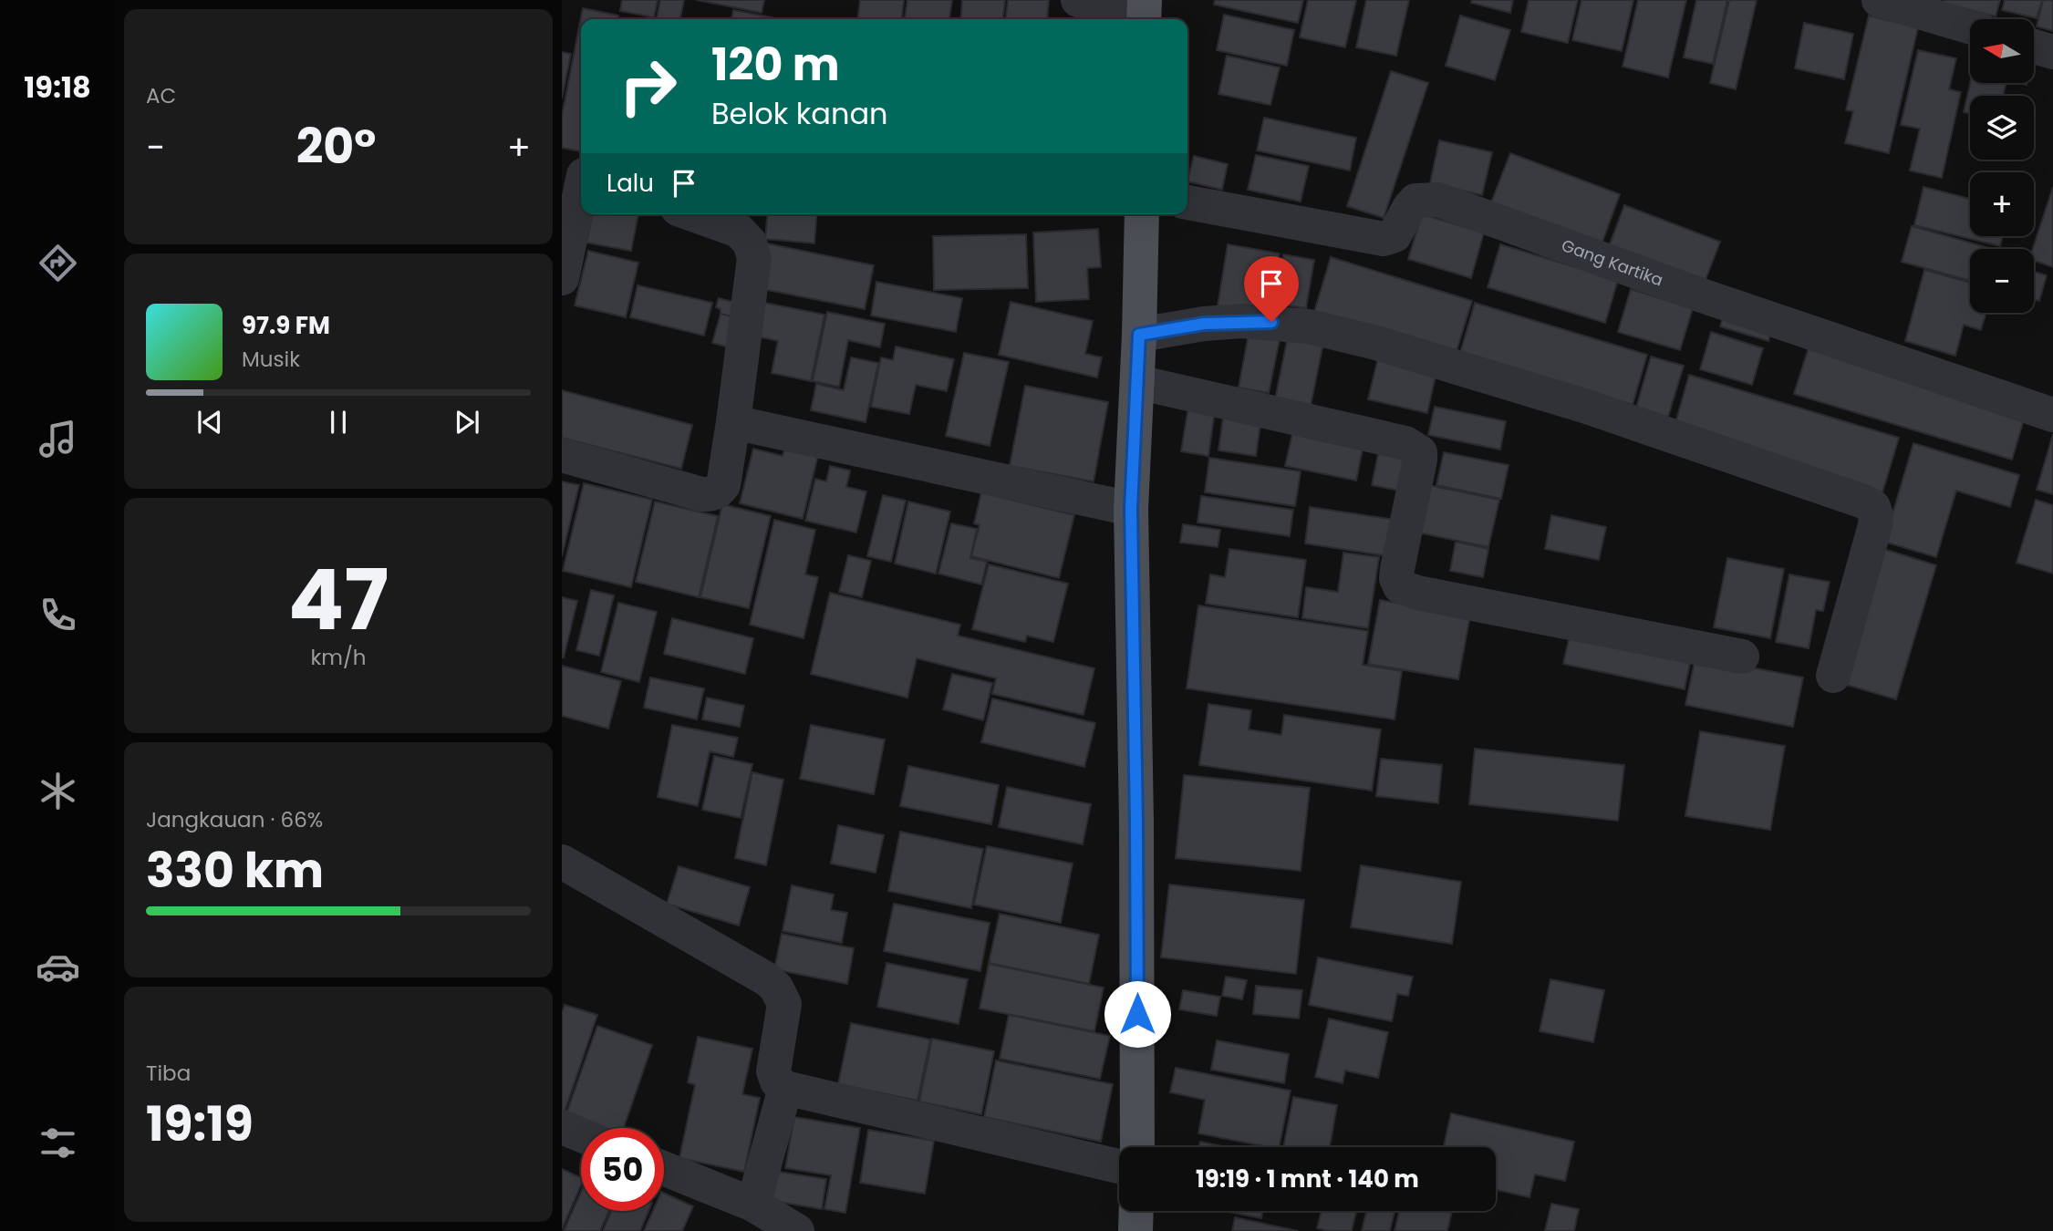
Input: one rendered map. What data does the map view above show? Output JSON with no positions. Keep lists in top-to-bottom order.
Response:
{
  "streets": {
    "street": ["Gang Kartika"]
  },
  "north": "left",
  "page": {
    "tabs": "19:18",
    "tile": [
      "AC",
      ["47", "km/h"],
      ["Jangkauan · 66%", "330 km"],
      ["Tiba", "19:19"]
    ],
    "map_buttons": ["+", "−"],
    "turn": ["120 m", "Belok kanan"],
    "heat": ["−", "20°", "+"],
    "then": "Lalu",
    "song": ["97.9 FM", "Musik"],
    "limit": "50",
    "trip": "19:19 · 1 mnt · 140 m"
  }
}
